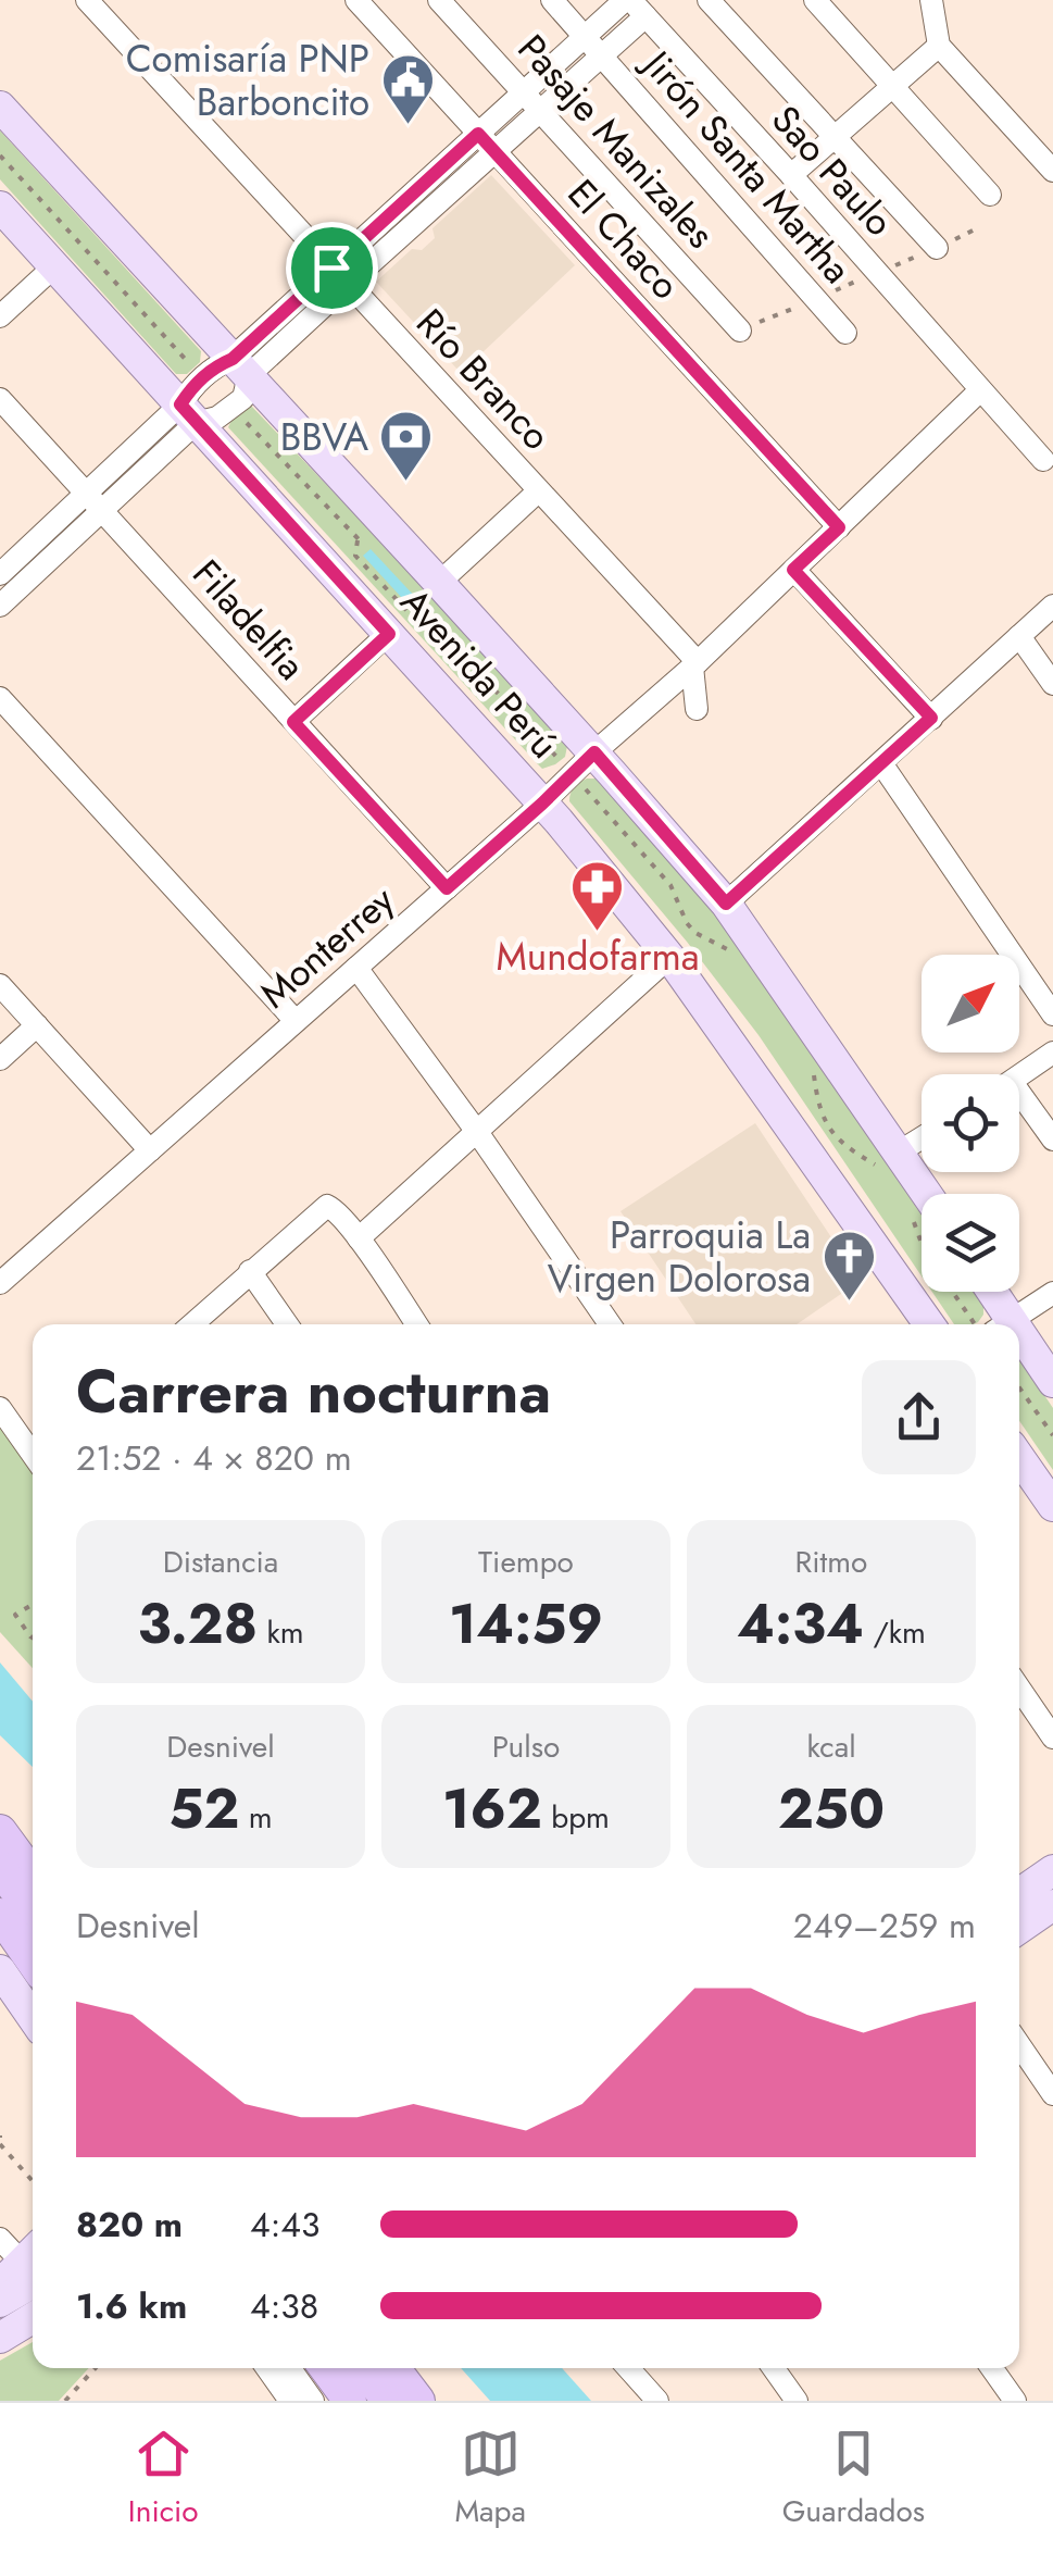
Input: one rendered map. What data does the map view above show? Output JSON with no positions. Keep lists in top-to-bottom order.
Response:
{
  "streets": {
    "main road": ["Avenida Perú"],
    "street": [
      "Pasaje Manizales",
      "Jirón Santa Martha",
      "Sao Paulo",
      "El Chaco",
      "Río Branco",
      "Filadelfia",
      "Monterrey"
    ]
  },
  "crossings": [
    ["Sao Paulo", "Monterrey"],
    ["El Chaco", "Monterrey"],
    ["Río Branco", "Monterrey"],
    ["Filadelfia", "Monterrey"],
    ["Avenida Perú", "Monterrey"]
  ],
  "places": {
    "public building": ["Comisaría PNP Barboncito"],
    "bank": ["BBVA"],
    "pharmacy": ["Mundofarma"],
    "church": ["Parroquia La Virgen Dolorosa"]
  },
  "north": "top right",
  "page": {
    "heading": ["Carrera nocturna", "21:52 · 4 × 820 m"],
    "stats": [
      ["Distancia", "3.28 km"],
      ["Tiempo", "14:59"],
      ["Ritmo", "4:34 /km"],
      ["Desnivel", "52 m"],
      ["Pulso", "162 bpm"],
      ["kcal", "250"]
    ],
    "chart": ["Desnivel", "249–259 m"],
    "list": [
      {
        "name": "820 m",
        "note": "4:43"
      },
      {
        "name": "1.6 km",
        "note": "4:38"
      }
    ],
    "tabs": ["Inicio", "Mapa", "Guardados"]
  }
}
